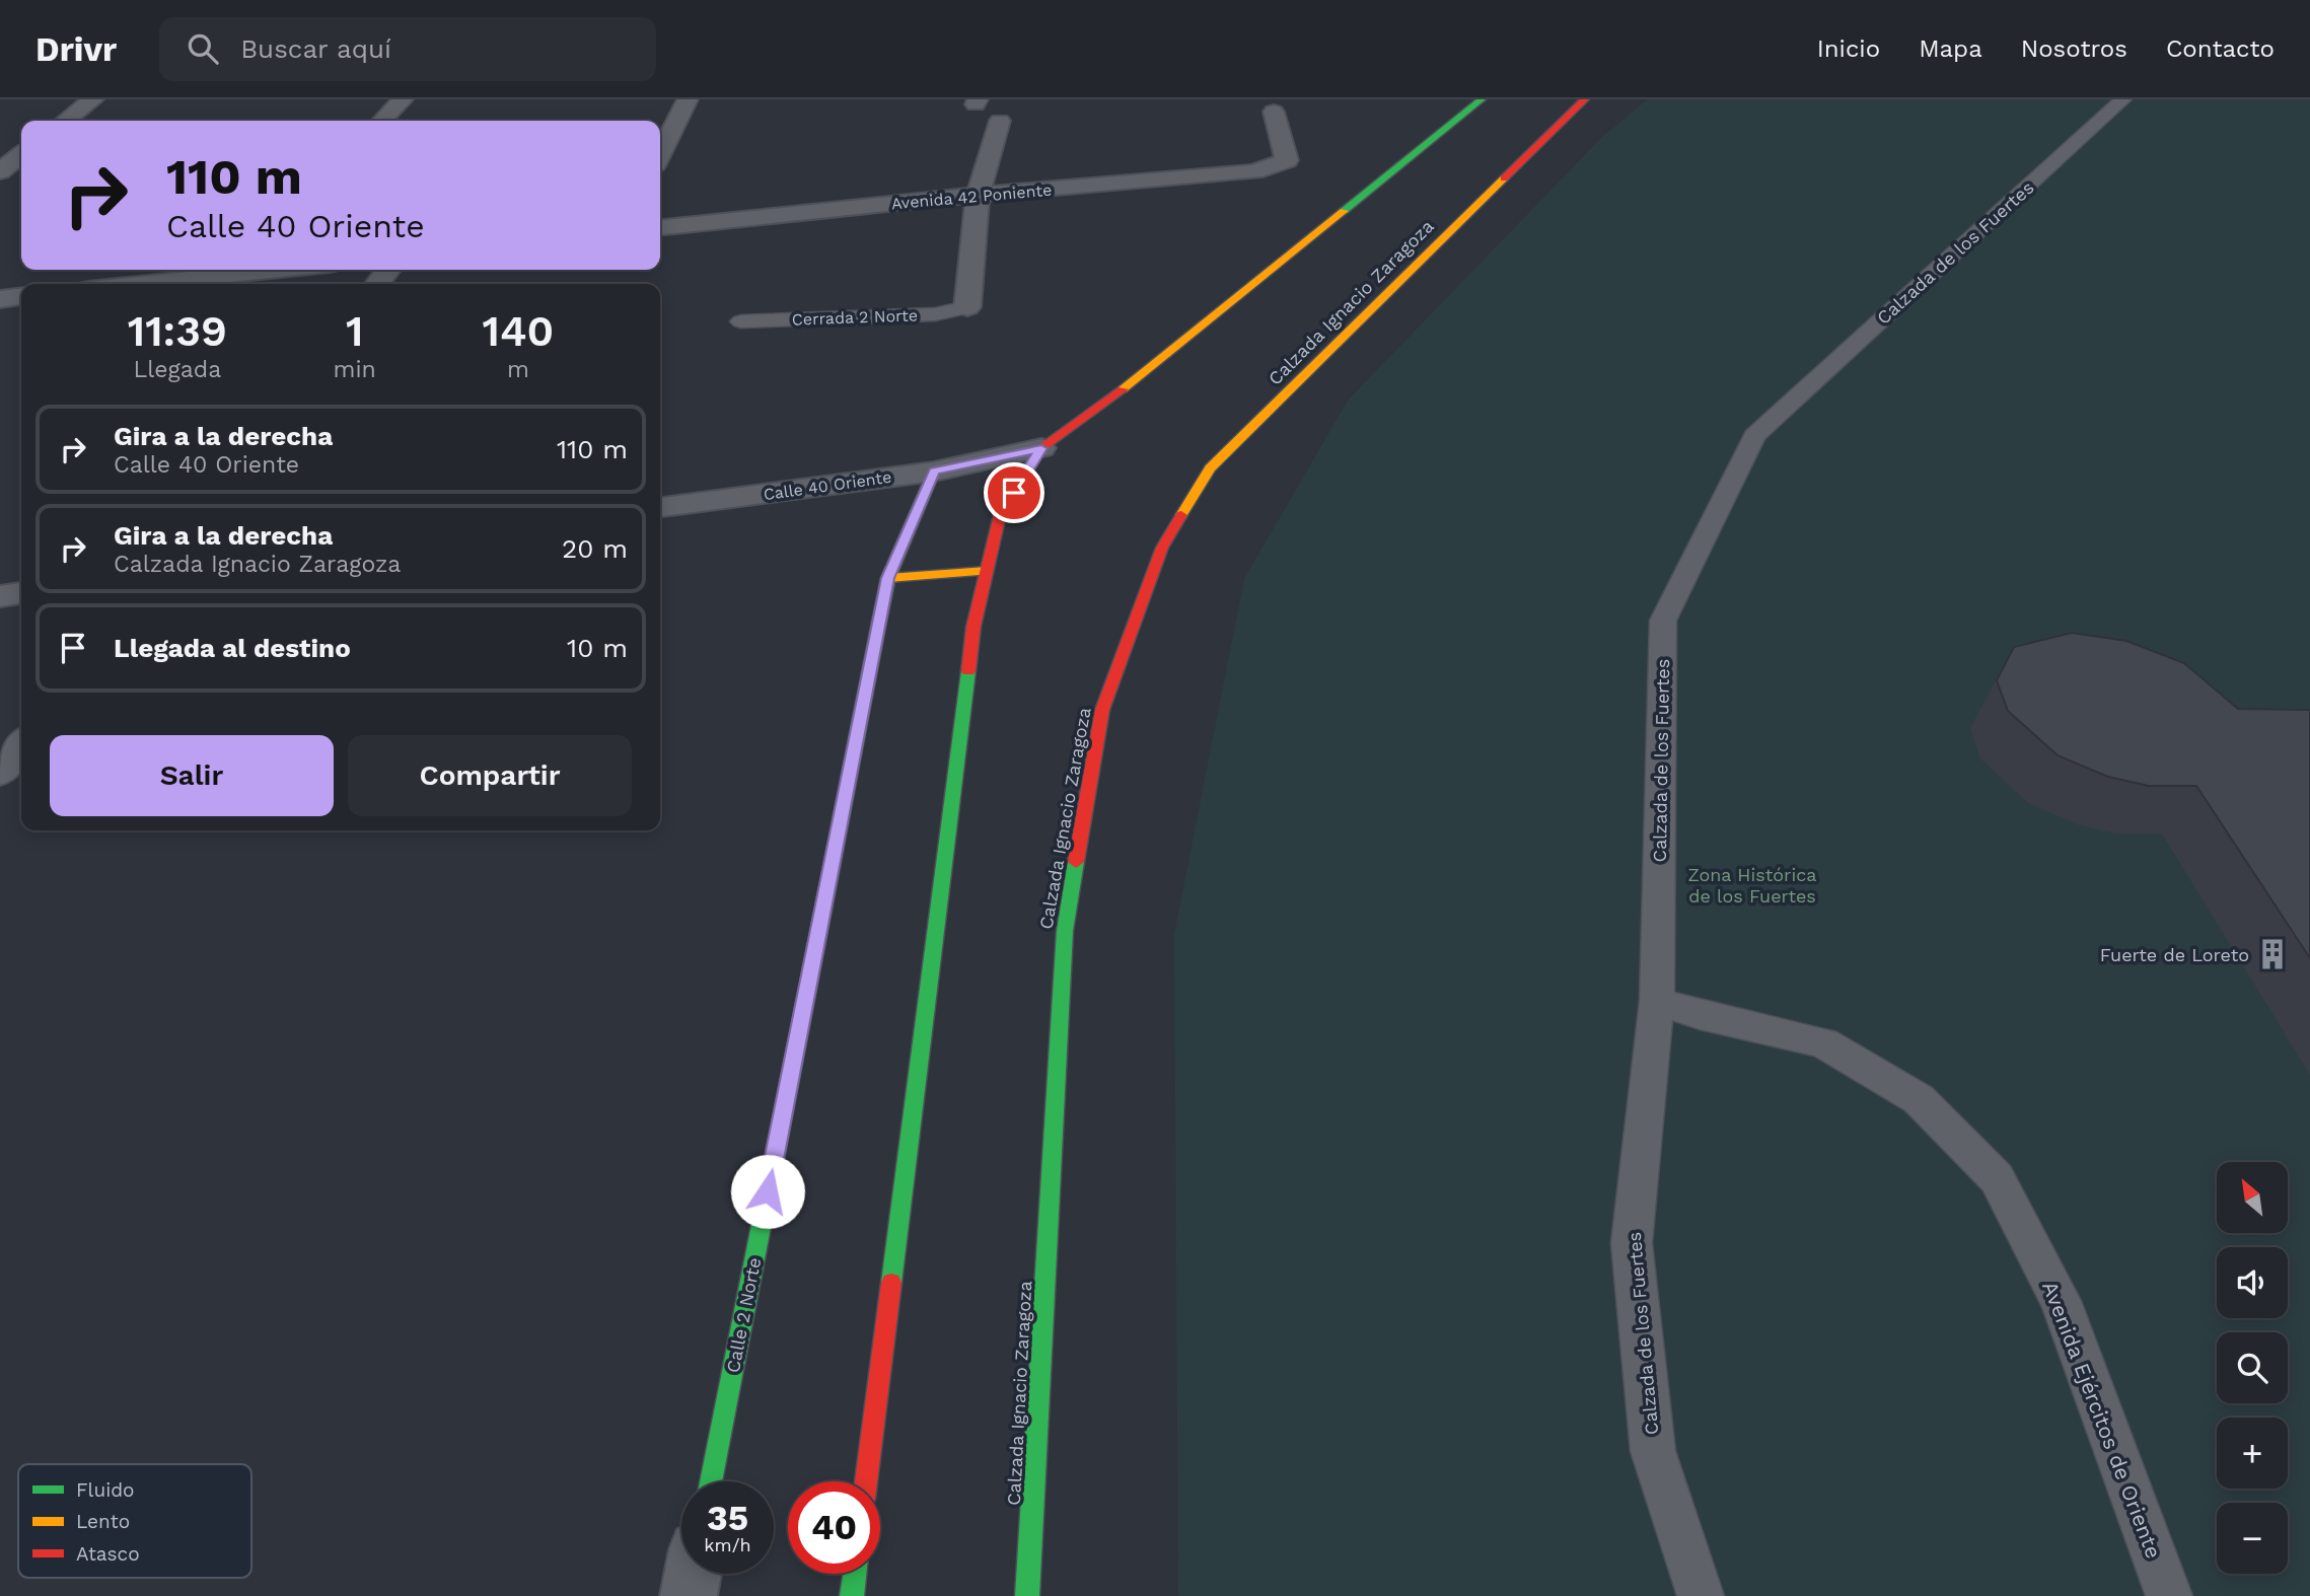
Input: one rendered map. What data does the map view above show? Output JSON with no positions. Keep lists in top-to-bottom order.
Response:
{
  "streets": {
    "main road": ["Calzada Ignacio Zaragoza", "Calle 2 Norte"],
    "street": ["Avenida 42 Poniente", "Calle 40 Oriente"],
    "lane": ["Calzada de los Fuertes", "Cerrada 2 Norte", "Avenida Ejércitos de Oriente"]
  },
  "crossings": [
    ["Calzada de los Fuertes", "Avenida Ejércitos de Oriente"],
    ["Calle 40 Oriente", "Calle 2 Norte"]
  ],
  "parks": ["Zona Histórica de los Fuertes"],
  "places": {
    "building": ["Fuerte de Loreto"]
  },
  "legend": ["Fluido", "Lento", "Atasco"],
  "north": "top left",
  "page": {
    "header": "Drivr",
    "search": "Buscar aquí",
    "nav": [
      "Inicio",
      "Mapa",
      "Nosotros",
      "Contacto"
    ],
    "turn": ["110 m", "Calle 40 Oriente"],
    "eta": [
      "11:39",
      "Llegada",
      "1",
      "min",
      "140",
      "m"
    ],
    "list": [
      {
        "name": "Gira a la derecha",
        "note": "Calle 40 Oriente",
        "value": "110 m"
      },
      {
        "name": "Gira a la derecha",
        "note": "Calzada Ignacio Zaragoza",
        "value": "20 m"
      },
      {
        "name": "Llegada al destino",
        "value": "10 m"
      }
    ],
    "buttons": ["Salir", "Compartir"],
    "map_buttons": ["+", "−"],
    "speed": "35 km/h",
    "limit": "40"
  }
}
